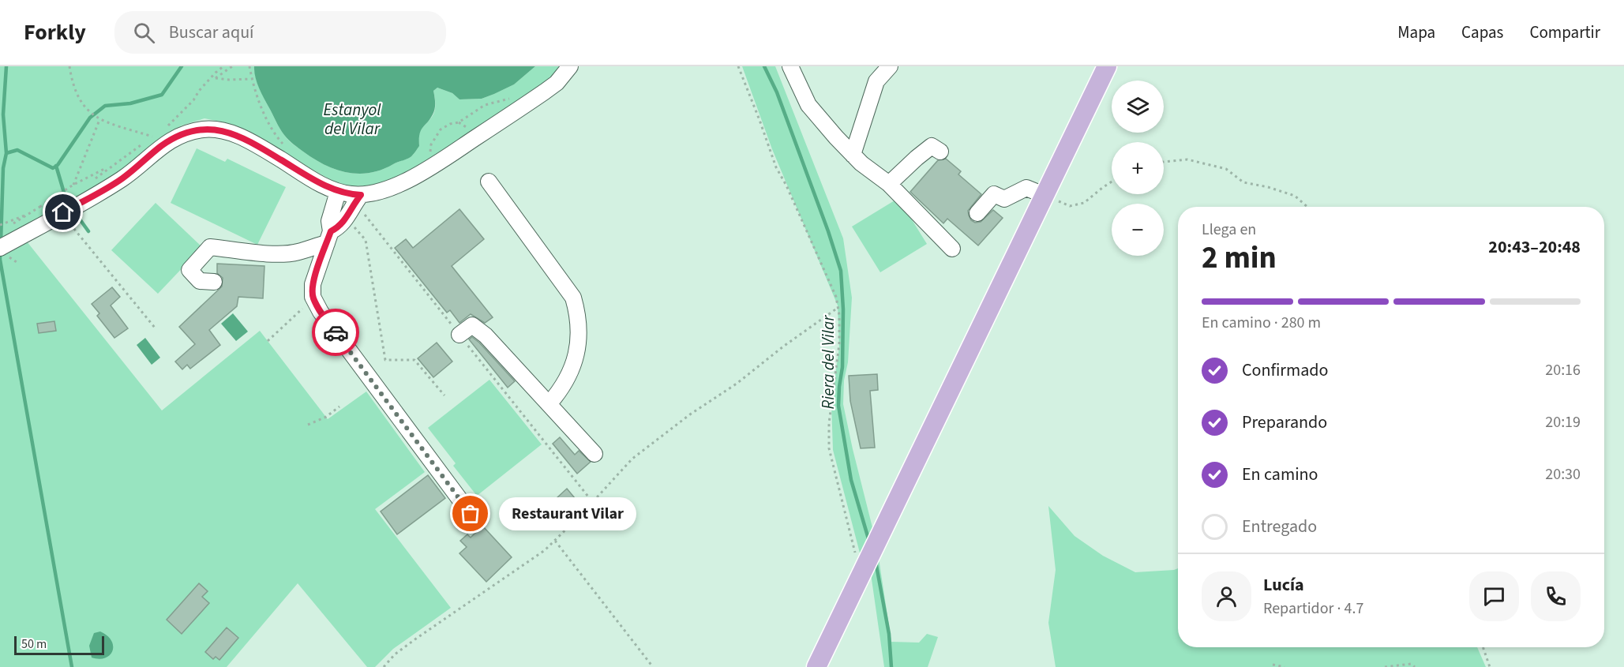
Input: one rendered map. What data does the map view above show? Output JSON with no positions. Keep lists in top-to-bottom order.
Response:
{
  "water": ["Estanyol del Vilar", "Riera del Vilar"],
  "places": ["Restaurant Vilar"],
  "scale_bar": "50 m",
  "page": {
    "header": "Forkly",
    "search": "Buscar aquí",
    "nav": ["Mapa", "Capas", "Compartir"],
    "map_buttons": ["+", "−"],
    "heading": ["2 min", "Llega en", "20:43–20:48"],
    "panel": ["Lucía", "Repartidor · 4.7"],
    "bar": "En camino · 280 m",
    "list": [
      ["Confirmado", "20:16"],
      ["Preparando", "20:19"],
      ["En camino", "20:30"],
      "Entregado"
    ],
    "bubble": "Restaurant Vilar",
    "scale": "50 m"
  }
}
